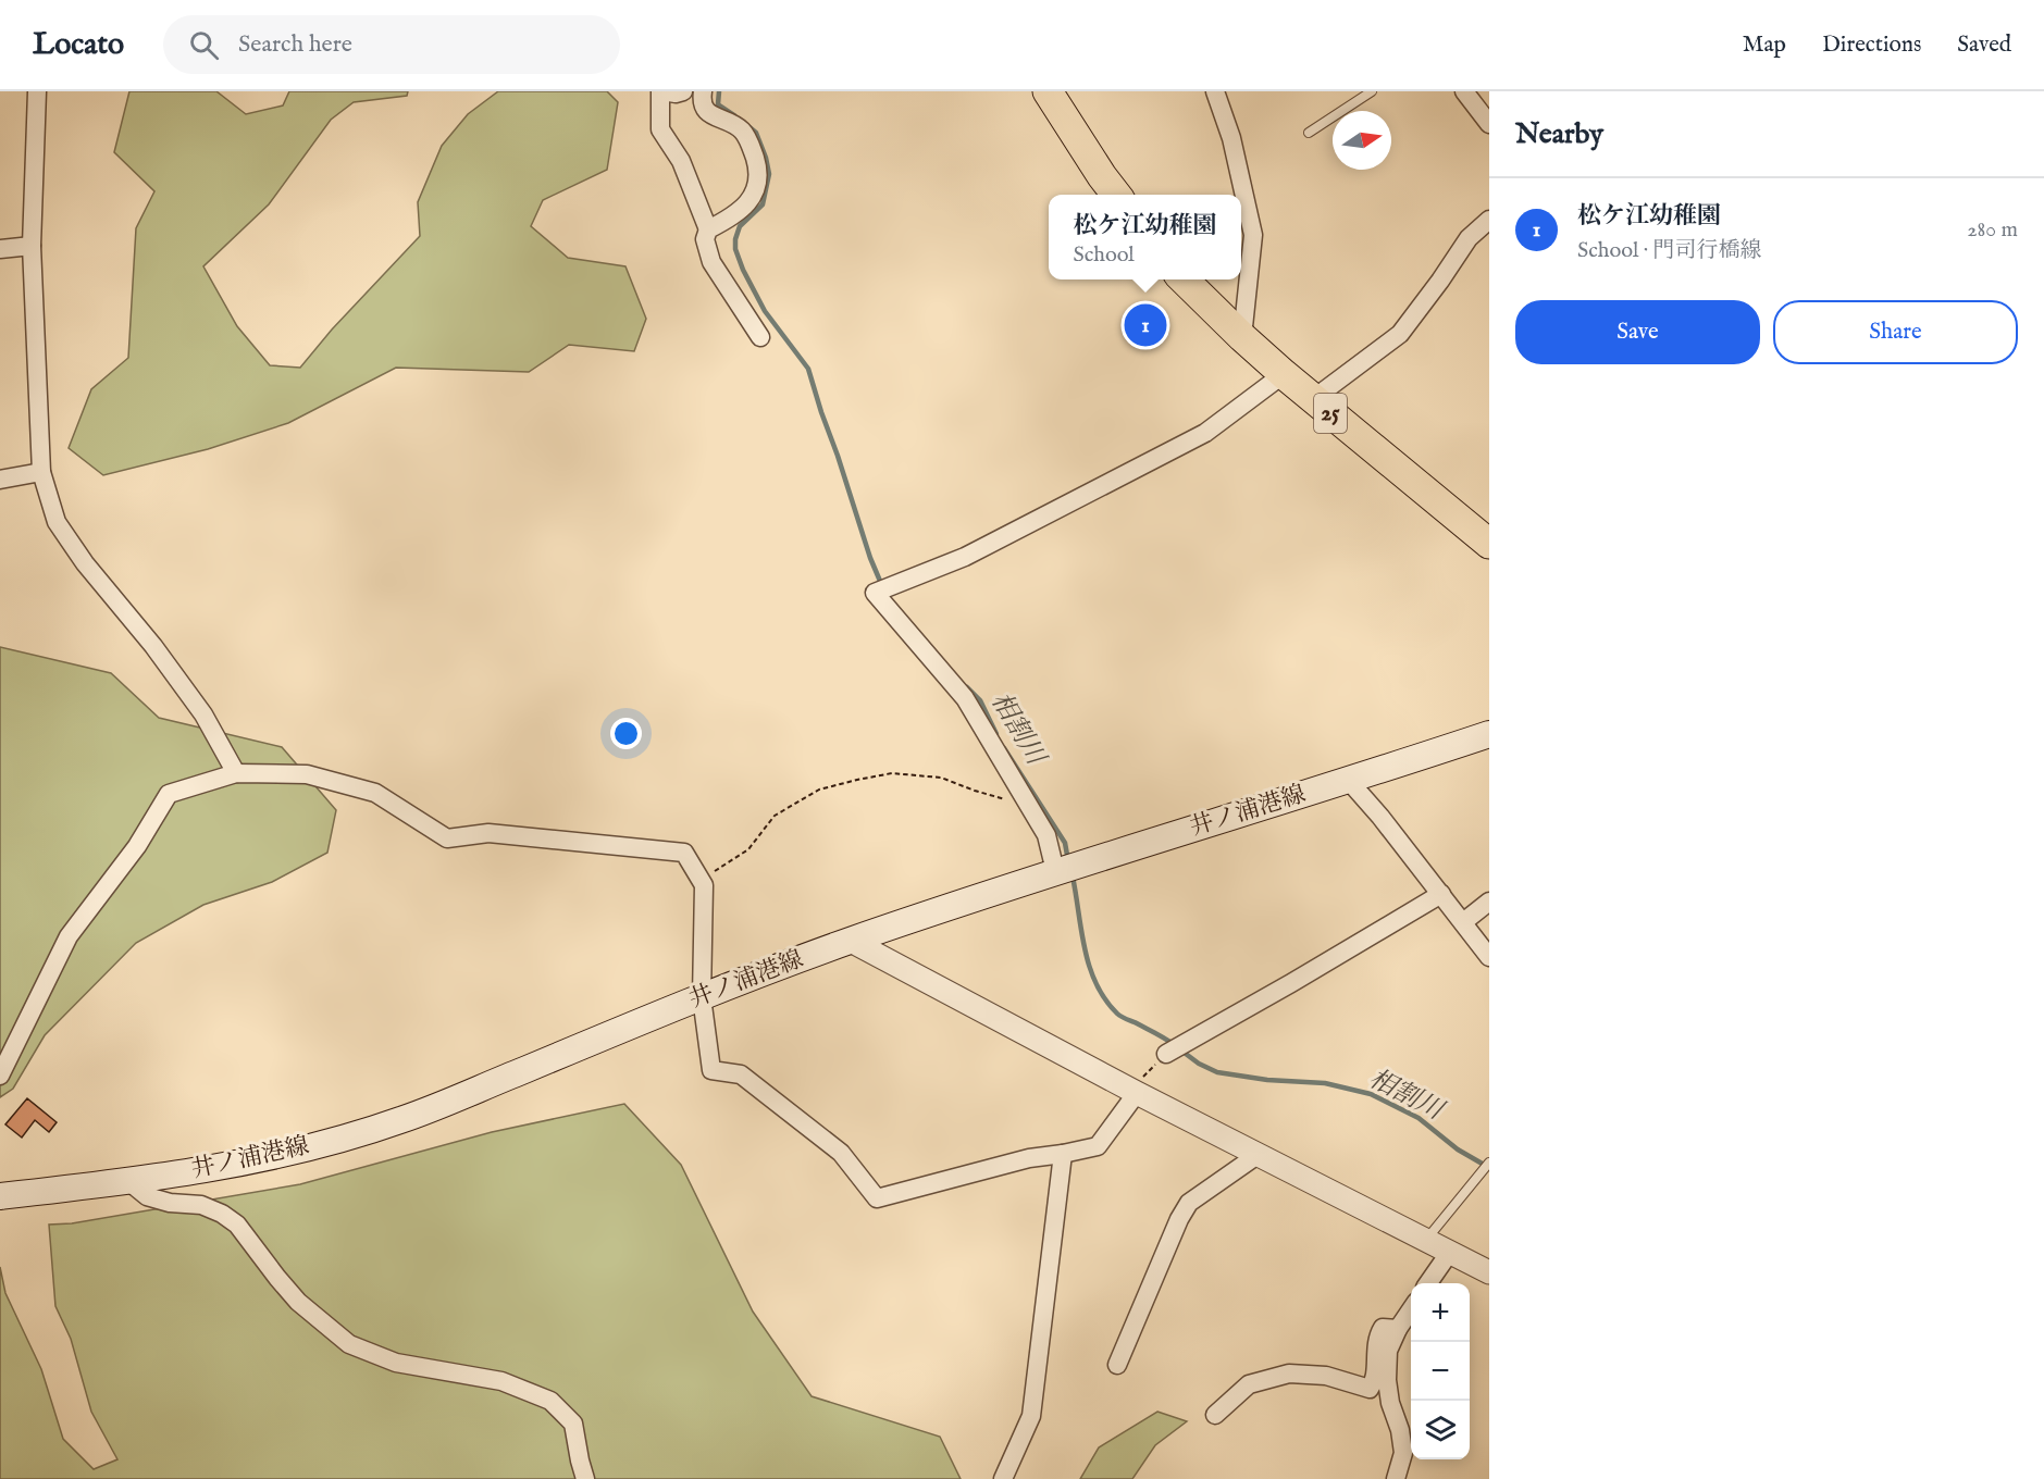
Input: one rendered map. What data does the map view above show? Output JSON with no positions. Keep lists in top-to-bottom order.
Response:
{
  "streets": {
    "main road": ["25", "井ノ浦港線"]
  },
  "water": ["相割川"],
  "north": "right",
  "page": {
    "header": "Locato",
    "search": "Search here",
    "nav": ["Map", "Directions", "Saved"],
    "heading": "Nearby",
    "list": [
      {
        "mark": "1",
        "name": "松ケ江幼稚園",
        "note": "School · 門司行橋線",
        "value": "280 m"
      }
    ],
    "popup": ["松ケ江幼稚園", "School"],
    "buttons": ["Save", "Share"],
    "pins": "1",
    "map_buttons": ["+", "−"]
  }
}
